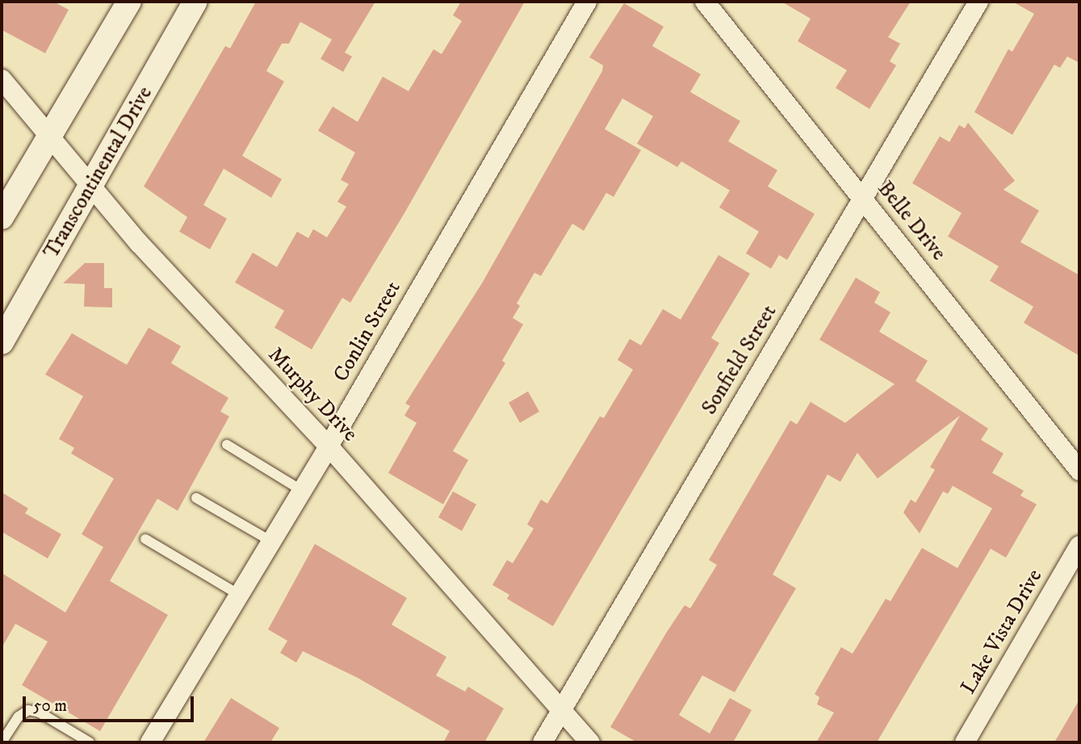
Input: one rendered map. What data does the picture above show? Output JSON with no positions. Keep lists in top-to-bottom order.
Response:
{
  "streets": {
    "street": [
      "Transcontinental Drive",
      "Belle Drive",
      "Conlin Street",
      "Sonfield Street",
      "Murphy Drive",
      "Lake Vista Drive"
    ]
  },
  "crossings": [
    ["Transcontinental Drive", "Murphy Drive"],
    ["Belle Drive", "Sonfield Street"],
    ["Conlin Street", "Murphy Drive"],
    ["Sonfield Street", "Murphy Drive"]
  ],
  "scale_bar": "50 m"
}
